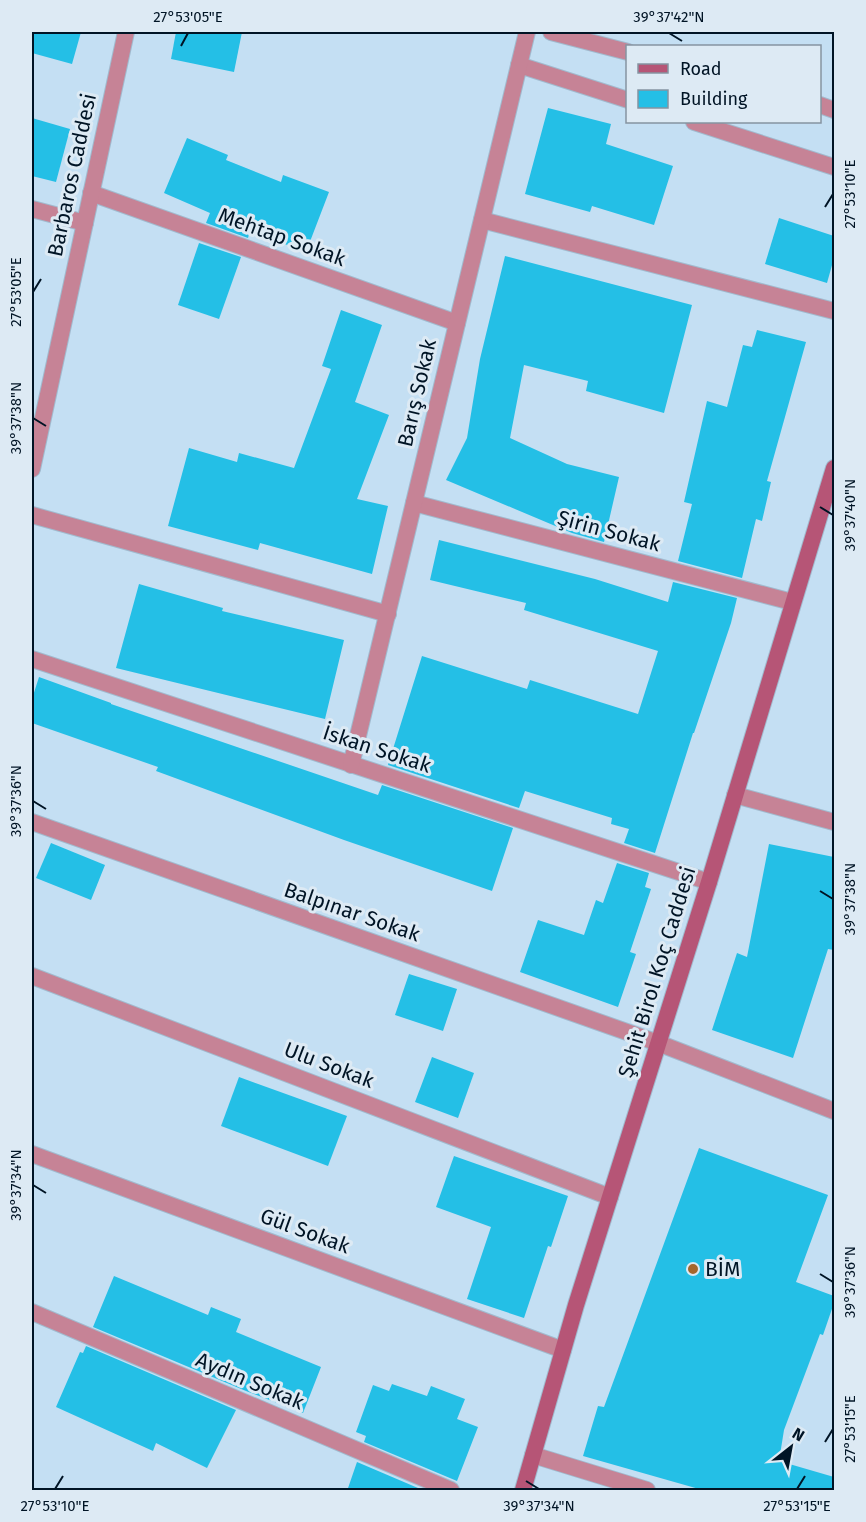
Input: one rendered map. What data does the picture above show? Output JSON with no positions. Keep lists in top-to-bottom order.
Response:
{
  "streets": {
    "main road": ["Şehit Birol Koç Caddesi"],
    "street": [
      "Barbaros Caddesi",
      "Mehtap Sokak",
      "Barış Sokak",
      "Şirin Sokak",
      "İskan Sokak",
      "Balpınar Sokak",
      "Ulu Sokak",
      "Gül Sokak",
      "Aydın Sokak"
    ]
  },
  "crossings": [
    ["Barbaros Caddesi", "Mehtap Sokak"],
    ["Mehtap Sokak", "Barış Sokak"],
    ["Barış Sokak", "Şirin Sokak"],
    ["Barış Sokak", "İskan Sokak"],
    ["Şirin Sokak", "Şehit Birol Koç Caddesi"],
    ["İskan Sokak", "Şehit Birol Koç Caddesi"],
    ["Balpınar Sokak", "Şehit Birol Koç Caddesi"],
    ["Şehit Birol Koç Caddesi", "Ulu Sokak"],
    ["Şehit Birol Koç Caddesi", "Gül Sokak"]
  ],
  "places": ["BİM"],
  "legend": ["Road", "Building"],
  "north": "top right",
  "coordinates": [
    "27°53'05\"E",
    "39°37'42\"N",
    "27°53'10\"E",
    "39°37'38\"N",
    "39°37'40\"N",
    "39°37'36\"N",
    "39°37'34\"N",
    "27°53'15\"E"
  ]
}
